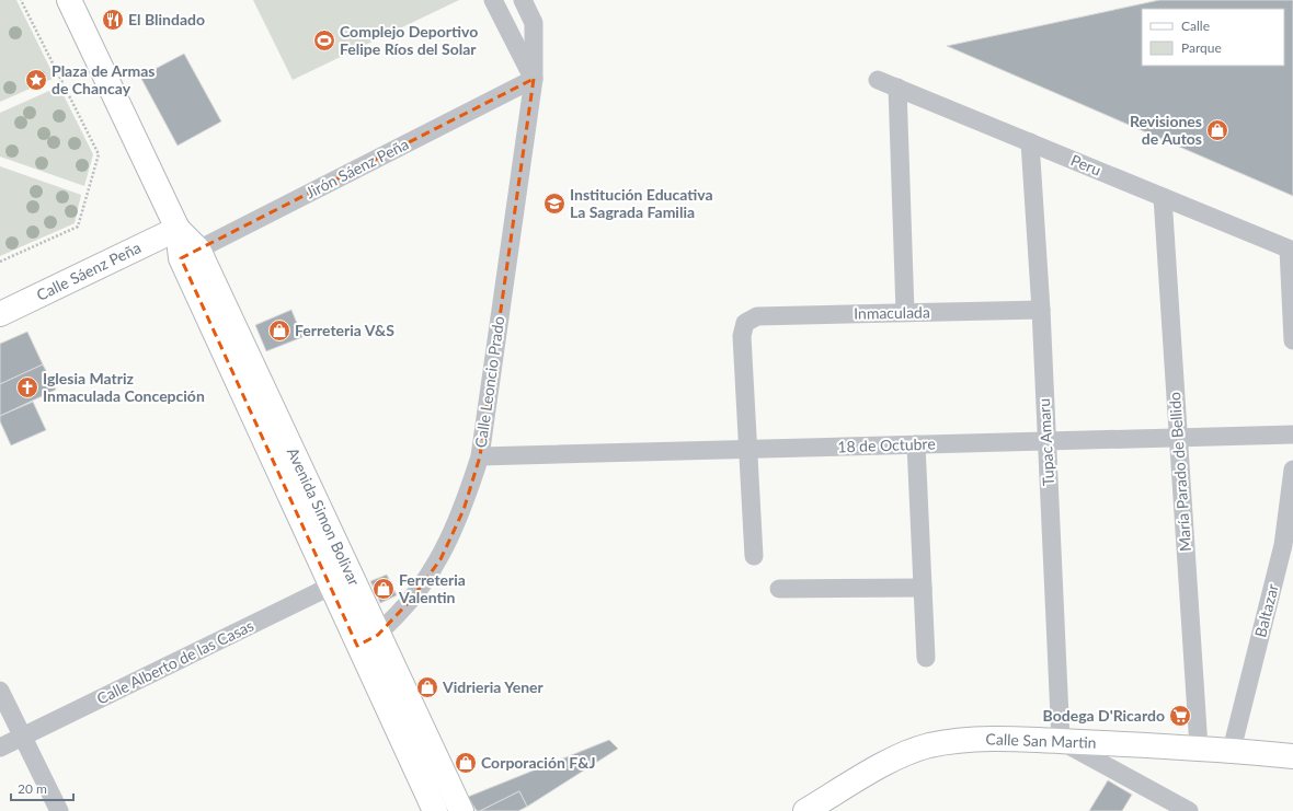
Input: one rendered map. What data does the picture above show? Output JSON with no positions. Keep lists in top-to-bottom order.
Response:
{
  "streets": {
    "street": [
      "Peru",
      "Jirón Sáenz Peña",
      "Calle Sáenz Peña",
      "Inmaculada",
      "Calle Leoncio Prado",
      "Tupac Amaru",
      "18 de Octubre",
      "María Parado de Bellido",
      "Avenida Simon Bolivar",
      "Baltazar",
      "Calle Alberto de las Casas",
      "Calle San Martin"
    ]
  },
  "crossings": [
    ["Peru", "Tupac Amaru"],
    ["Peru", "María Parado de Bellido"],
    ["Jirón Sáenz Peña", "Calle Leoncio Prado"],
    ["Jirón Sáenz Peña", "Avenida Simon Bolivar"],
    ["Calle Sáenz Peña", "Avenida Simon Bolivar"],
    ["Inmaculada", "Tupac Amaru"],
    ["Inmaculada", "18 de Octubre"],
    ["Calle Leoncio Prado", "18 de Octubre"],
    ["Calle Leoncio Prado", "Avenida Simon Bolivar"],
    ["Tupac Amaru", "18 de Octubre"],
    ["Tupac Amaru", "Calle San Martin"],
    ["18 de Octubre", "María Parado de Bellido"],
    ["María Parado de Bellido", "Calle San Martin"],
    ["Avenida Simon Bolivar", "Calle Alberto de las Casas"],
    ["Baltazar", "Calle San Martin"]
  ],
  "places": {
    "restaurant": ["El Blindado"],
    "sports": ["Complejo Deportivo Felipe Ríos del Solar"],
    "place": ["Plaza de Armas de Chancay"],
    "shop": [
      "Revisiones de Autos",
      "Ferreteria V&S",
      "Ferreteria Valentin",
      "Vidrieria Yener",
      "Corporación F&J"
    ],
    "school or university": ["Institución Educativa La Sagrada Familia"],
    "church": ["Iglesia Matriz Inmaculada Concepción"],
    "supermarket": ["Bodega D'Ricardo"]
  },
  "legend": ["Calle", "Parque"],
  "scale_bar": "20 m"
}
